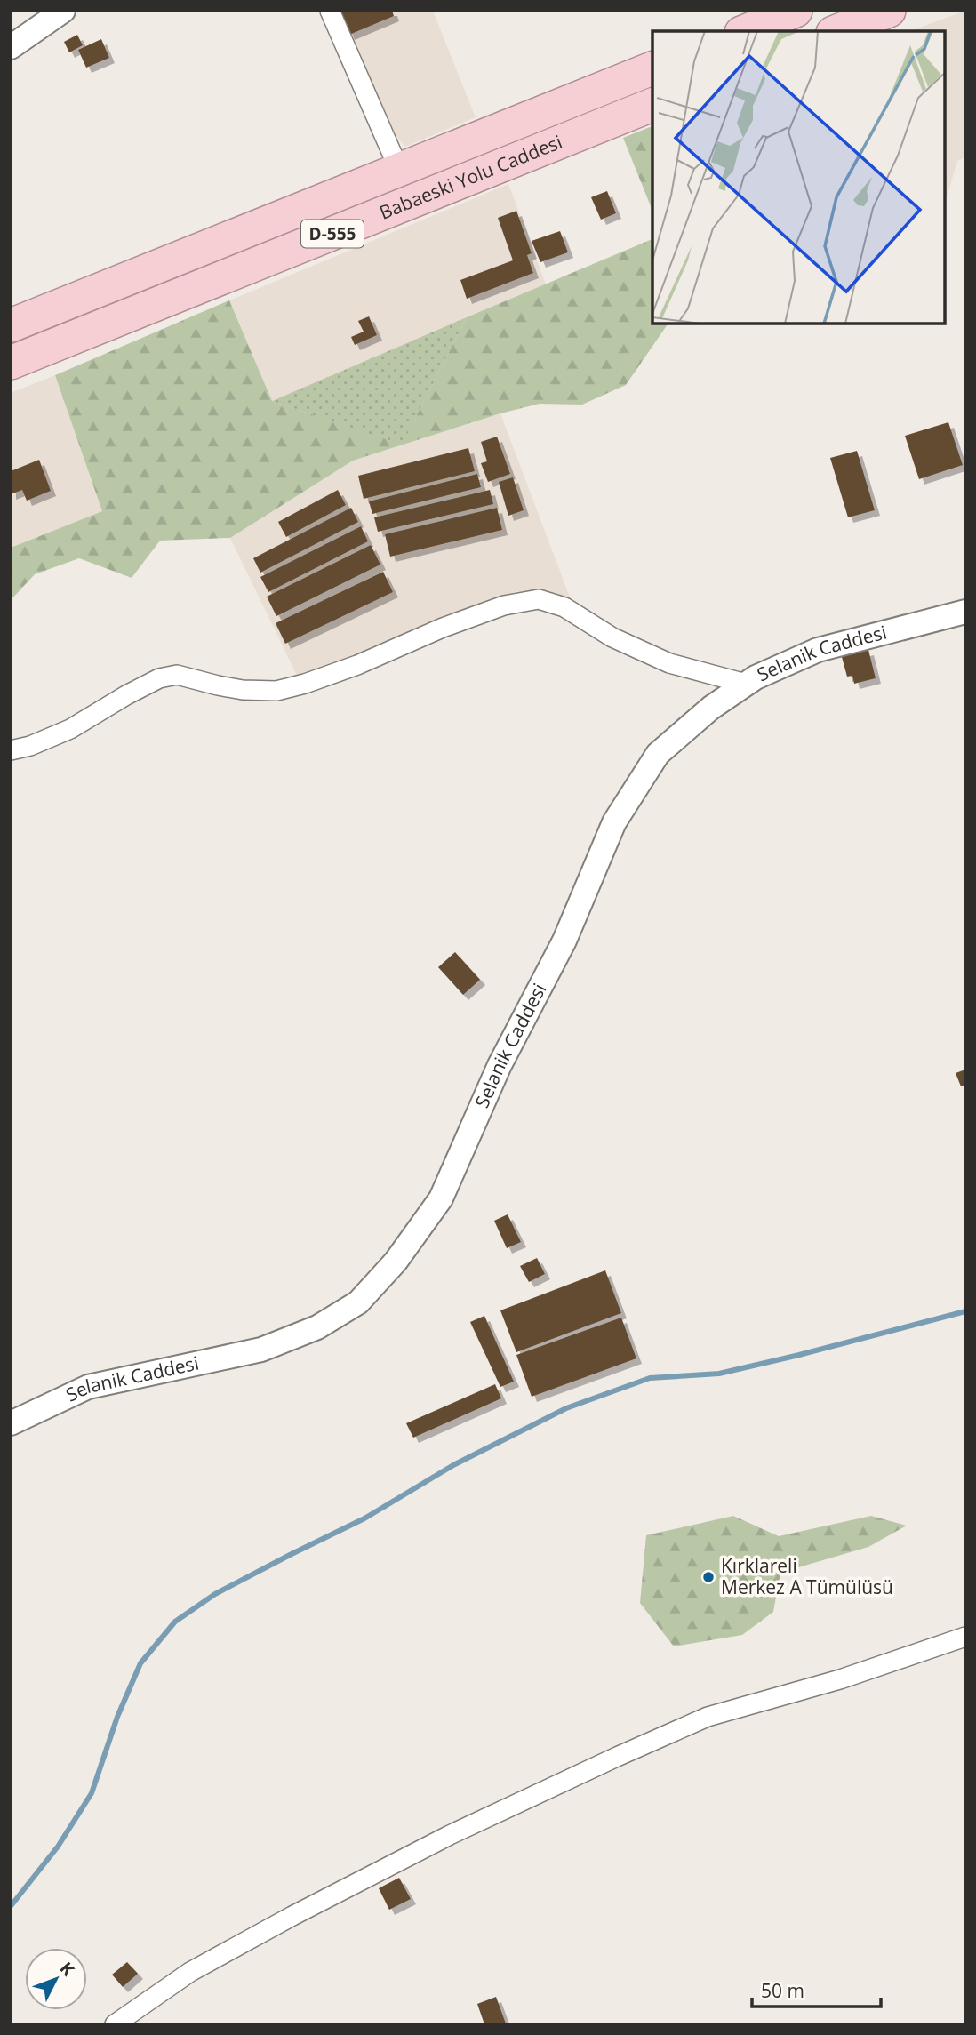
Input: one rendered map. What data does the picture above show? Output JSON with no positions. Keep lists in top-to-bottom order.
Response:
{
  "streets": {
    "highway": ["Babaeski Yolu Caddesi", "D-555"],
    "street": ["Selanik Caddesi"]
  },
  "places": ["Kırklareli Merkez A Tümülüsü"],
  "scale_bar": "50 m",
  "north": "top right"
}
